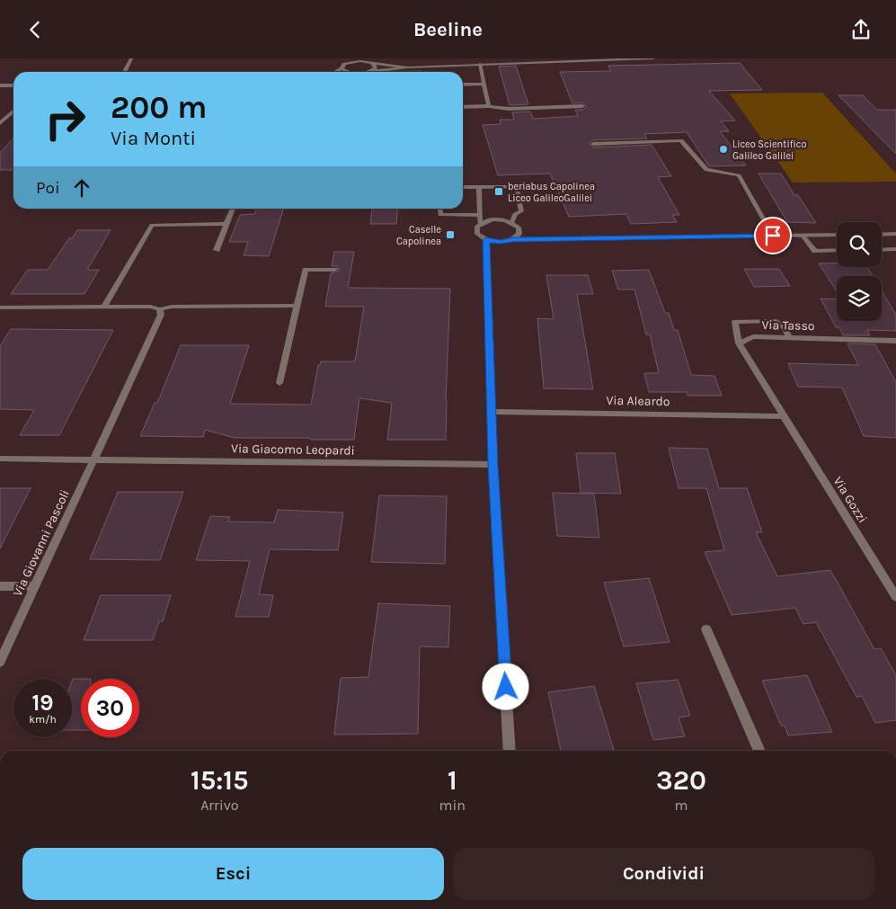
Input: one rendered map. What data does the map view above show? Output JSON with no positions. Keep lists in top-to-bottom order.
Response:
{
  "streets": {
    "street": [
      "Via Tasso",
      "Via Aleardo",
      "Via Giacomo Leopardi",
      "Via Gozzi",
      "Via Giovanni Pascoli"
    ]
  },
  "crossings": [
    ["Via Aleardo", "Via Gozzi"],
    ["Via Giacomo Leopardi", "Via Giovanni Pascoli"]
  ],
  "places": {
    "other": ["Liceo Scientifico Galileo Galilei"],
    "transit": ["beriabus Capolinea Liceo GalileoGalilei", "Caselle Capolinea"]
  },
  "page": {
    "header": "Beeline",
    "turn": ["200 m", "Via Monti"],
    "then": "Poi",
    "speed": "19 km/h",
    "limit": "30",
    "eta": [
      "15:15",
      "Arrivo",
      "1",
      "min",
      "320",
      "m"
    ],
    "buttons": ["Esci", "Condividi"]
  }
}
